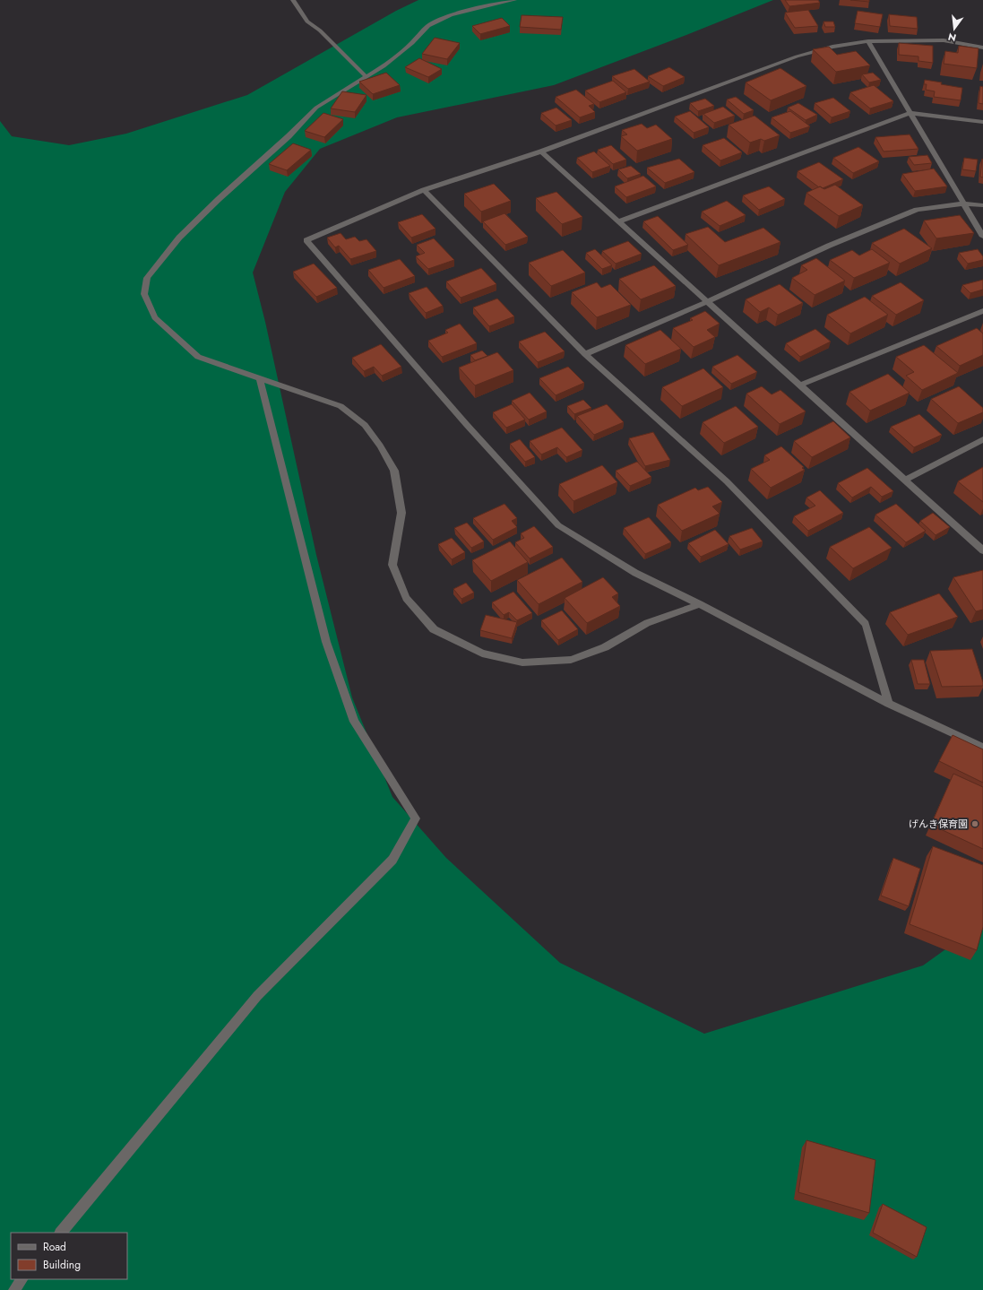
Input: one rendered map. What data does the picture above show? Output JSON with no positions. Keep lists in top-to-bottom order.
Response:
{
  "places": ["げんき保育園"],
  "legend": ["Road", "Building"],
  "north": "bottom"
}
